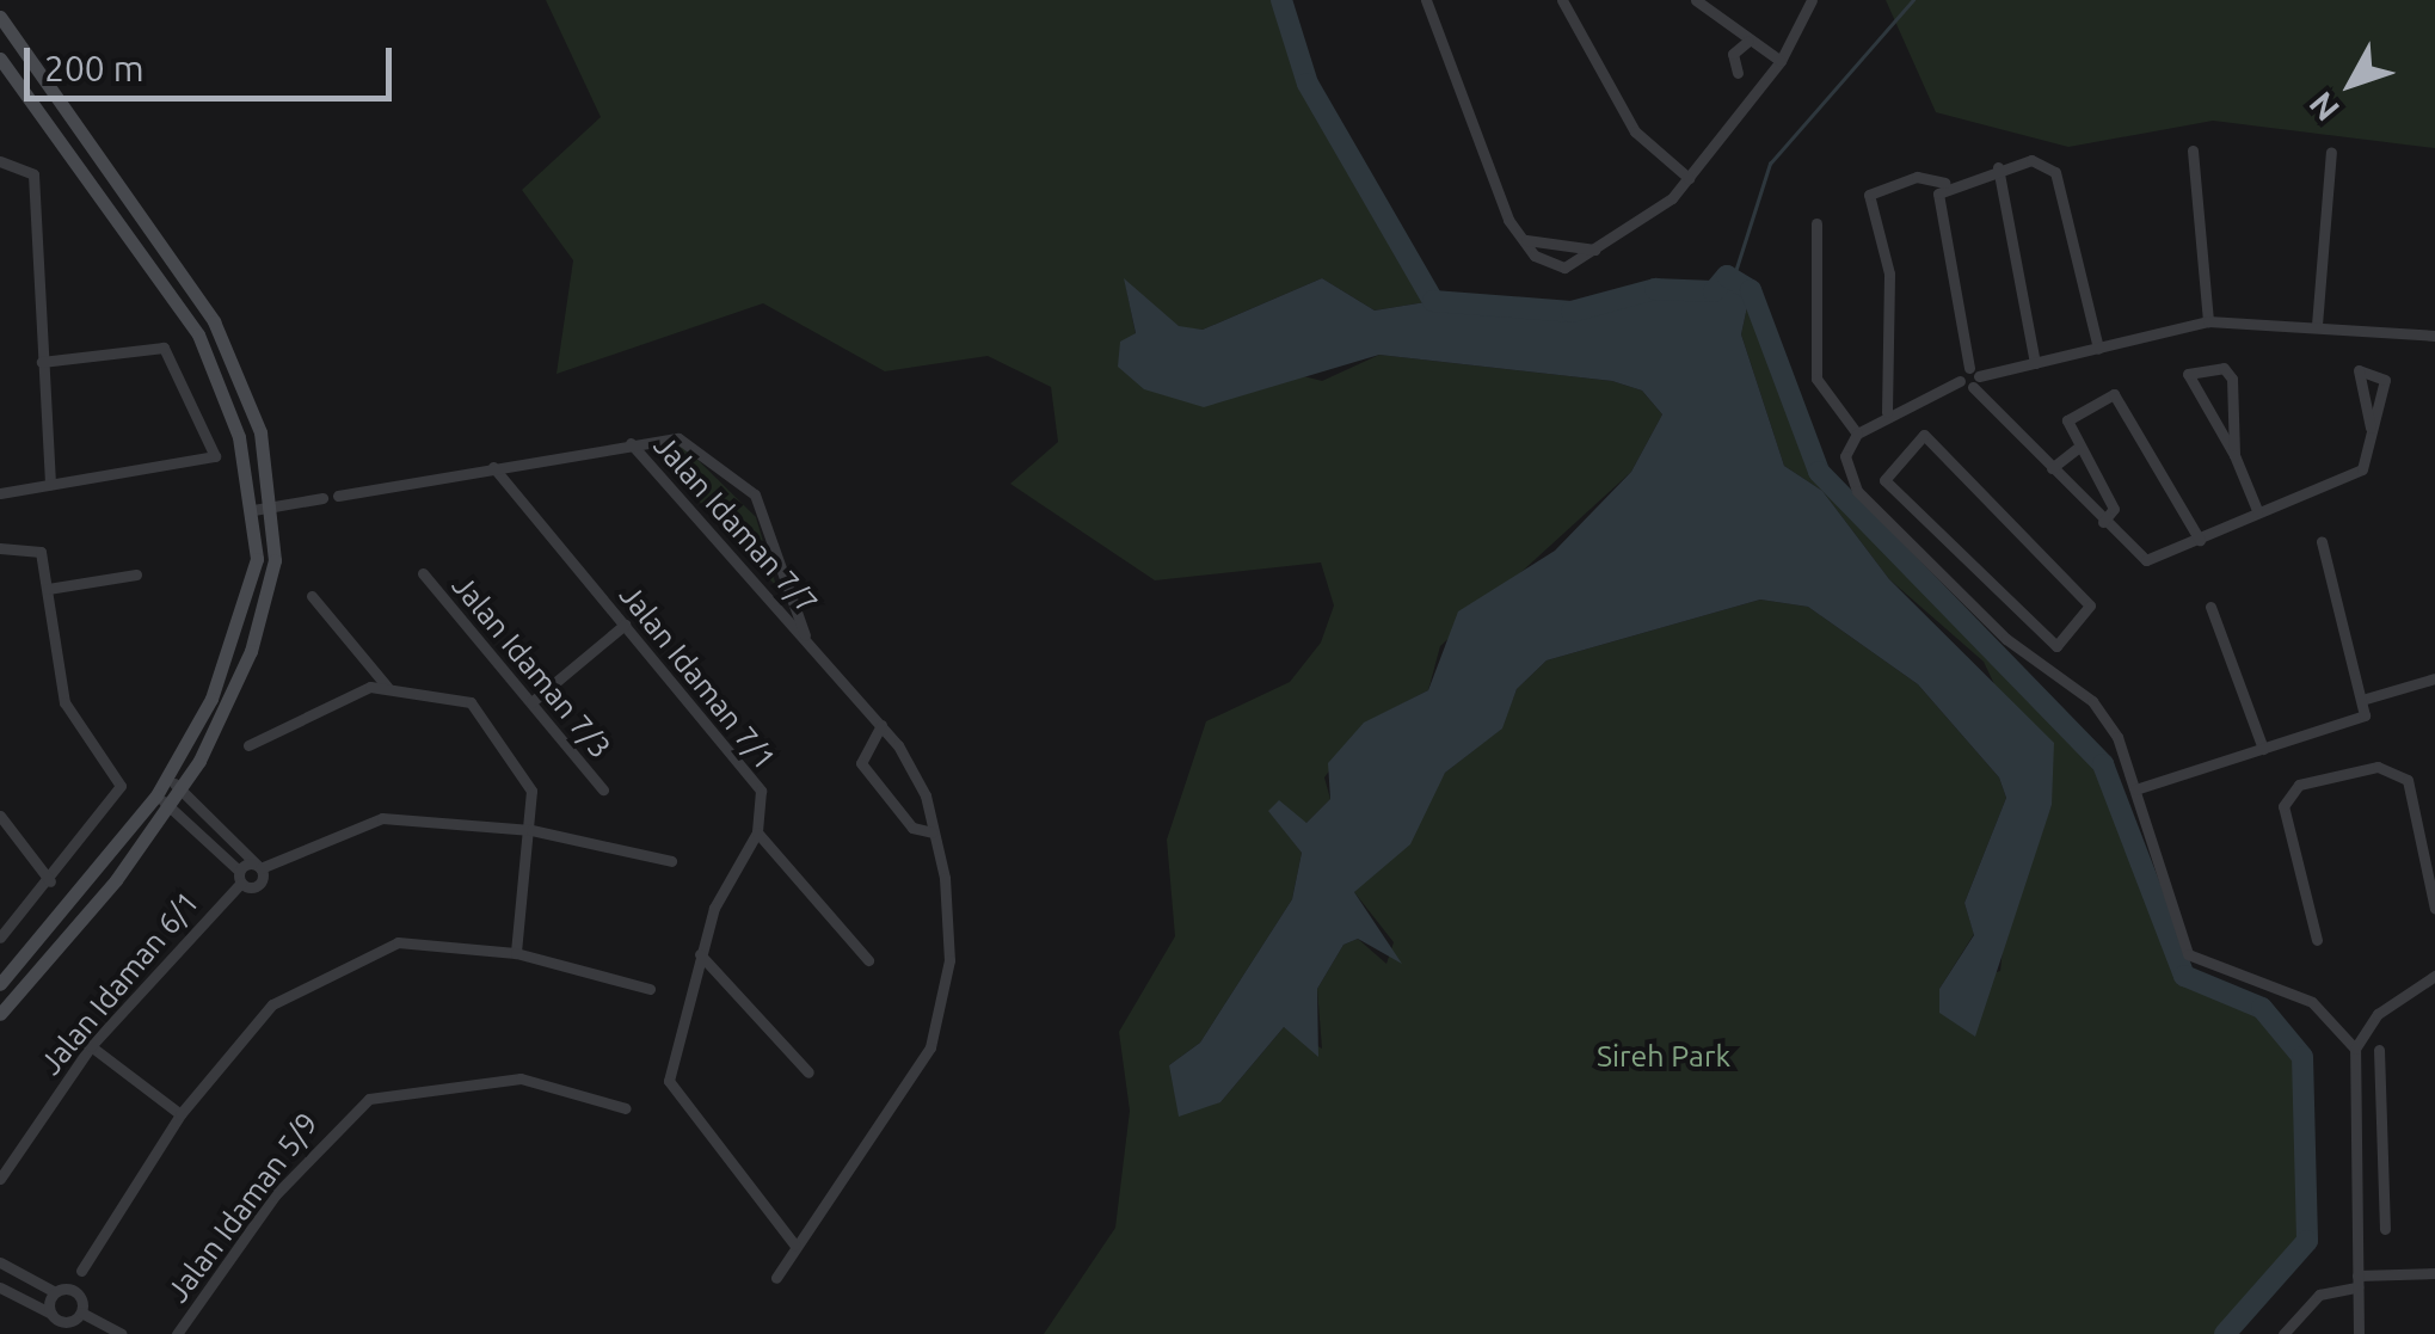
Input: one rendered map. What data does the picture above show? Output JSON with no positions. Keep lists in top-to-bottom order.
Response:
{
  "streets": {
    "street": [
      "Jalan Idaman 7/7",
      "Jalan Idaman 7/3",
      "Jalan Idaman 7/1",
      "Jalan Idaman 6/1",
      "Jalan Idaman 5/9"
    ]
  },
  "crossings": [
    ["Jalan Idaman 7/7", "Jalan Idaman 7/1"]
  ],
  "parks": ["Sireh Park"],
  "scale_bar": "200 m",
  "north": "bottom left"
}
